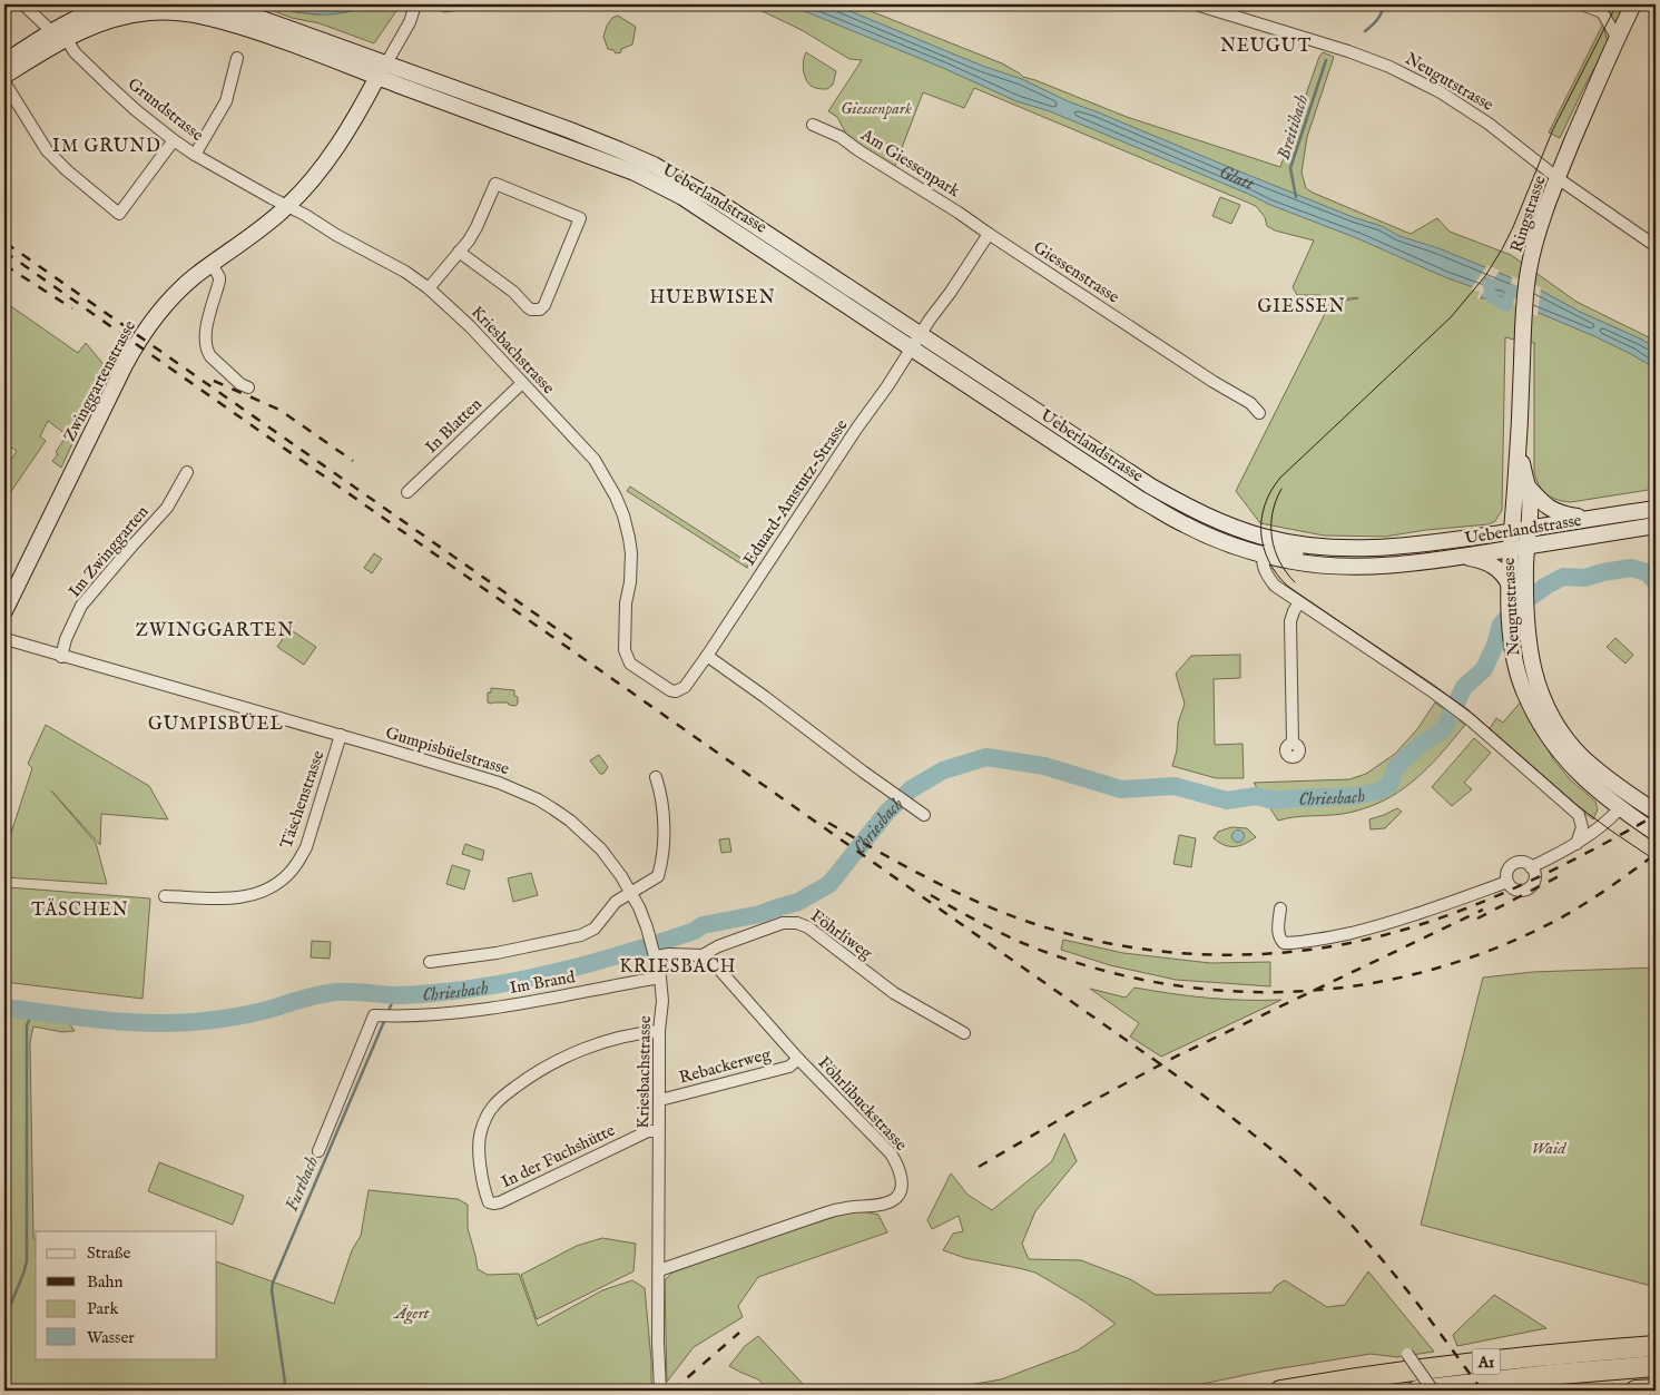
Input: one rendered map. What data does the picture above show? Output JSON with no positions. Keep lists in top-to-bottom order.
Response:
{
  "streets": {
    "highway": ["A1"],
    "main road": [
      "Neugutstrasse",
      "Ueberlandstrasse",
      "Ringstrasse",
      "Zwinggartenstrasse"
    ],
    "street": [
      "Grundstrasse",
      "Am Giessenpark",
      "Giessenstrasse",
      "Kriesbachstrasse",
      "In Blatten",
      "Eduard-Amstutz-Strasse",
      "Im Zwinggarten",
      "Gumpisbüelstrasse",
      "Täschenstrasse",
      "Föhrliweg",
      "Im Brand",
      "Rebackerweg",
      "Föhrlibuckstrasse",
      "In der Fuchshütte"
    ]
  },
  "crossings": [
    ["Neugutstrasse", "Ueberlandstrasse"],
    ["Neugutstrasse", "Ringstrasse"],
    ["Grundstrasse", "Ueberlandstrasse"],
    ["Grundstrasse", "Kriesbachstrasse"],
    ["Grundstrasse", "Zwinggartenstrasse"],
    ["Am Giessenpark", "Giessenstrasse"],
    ["Ueberlandstrasse", "Ringstrasse"],
    ["Ueberlandstrasse", "Zwinggartenstrasse"],
    ["Ueberlandstrasse", "Eduard-Amstutz-Strasse"],
    ["Kriesbachstrasse", "Zwinggartenstrasse"],
    ["Kriesbachstrasse", "In Blatten"],
    ["Kriesbachstrasse", "Eduard-Amstutz-Strasse"],
    ["Kriesbachstrasse", "Gumpisbüelstrasse"],
    ["Kriesbachstrasse", "Föhrliweg"],
    ["Kriesbachstrasse", "Im Brand"],
    ["Kriesbachstrasse", "Rebackerweg"],
    ["Kriesbachstrasse", "Föhrlibuckstrasse"],
    ["Kriesbachstrasse", "In der Fuchshütte"],
    ["Im Zwinggarten", "Gumpisbüelstrasse"],
    ["Gumpisbüelstrasse", "Täschenstrasse"],
    ["Föhrliweg", "Föhrlibuckstrasse"],
    ["Rebackerweg", "Föhrlibuckstrasse"]
  ],
  "districts": [
    "NEUGUT",
    "IM GRUND",
    "HUEBWISEN",
    "GIESSEN",
    "ZWINGGARTEN",
    "GUMPISBÜEL",
    "TÄSCHEN",
    "KRIESBACH"
  ],
  "water": [
    "Breitibach",
    "Glatt",
    "Chriesbach",
    "Furtbach"
  ],
  "parks": ["Giessenpark", "Waid", "Ägert"],
  "legend": [
    "Straße",
    "Bahn",
    "Park",
    "Wasser"
  ]
}
